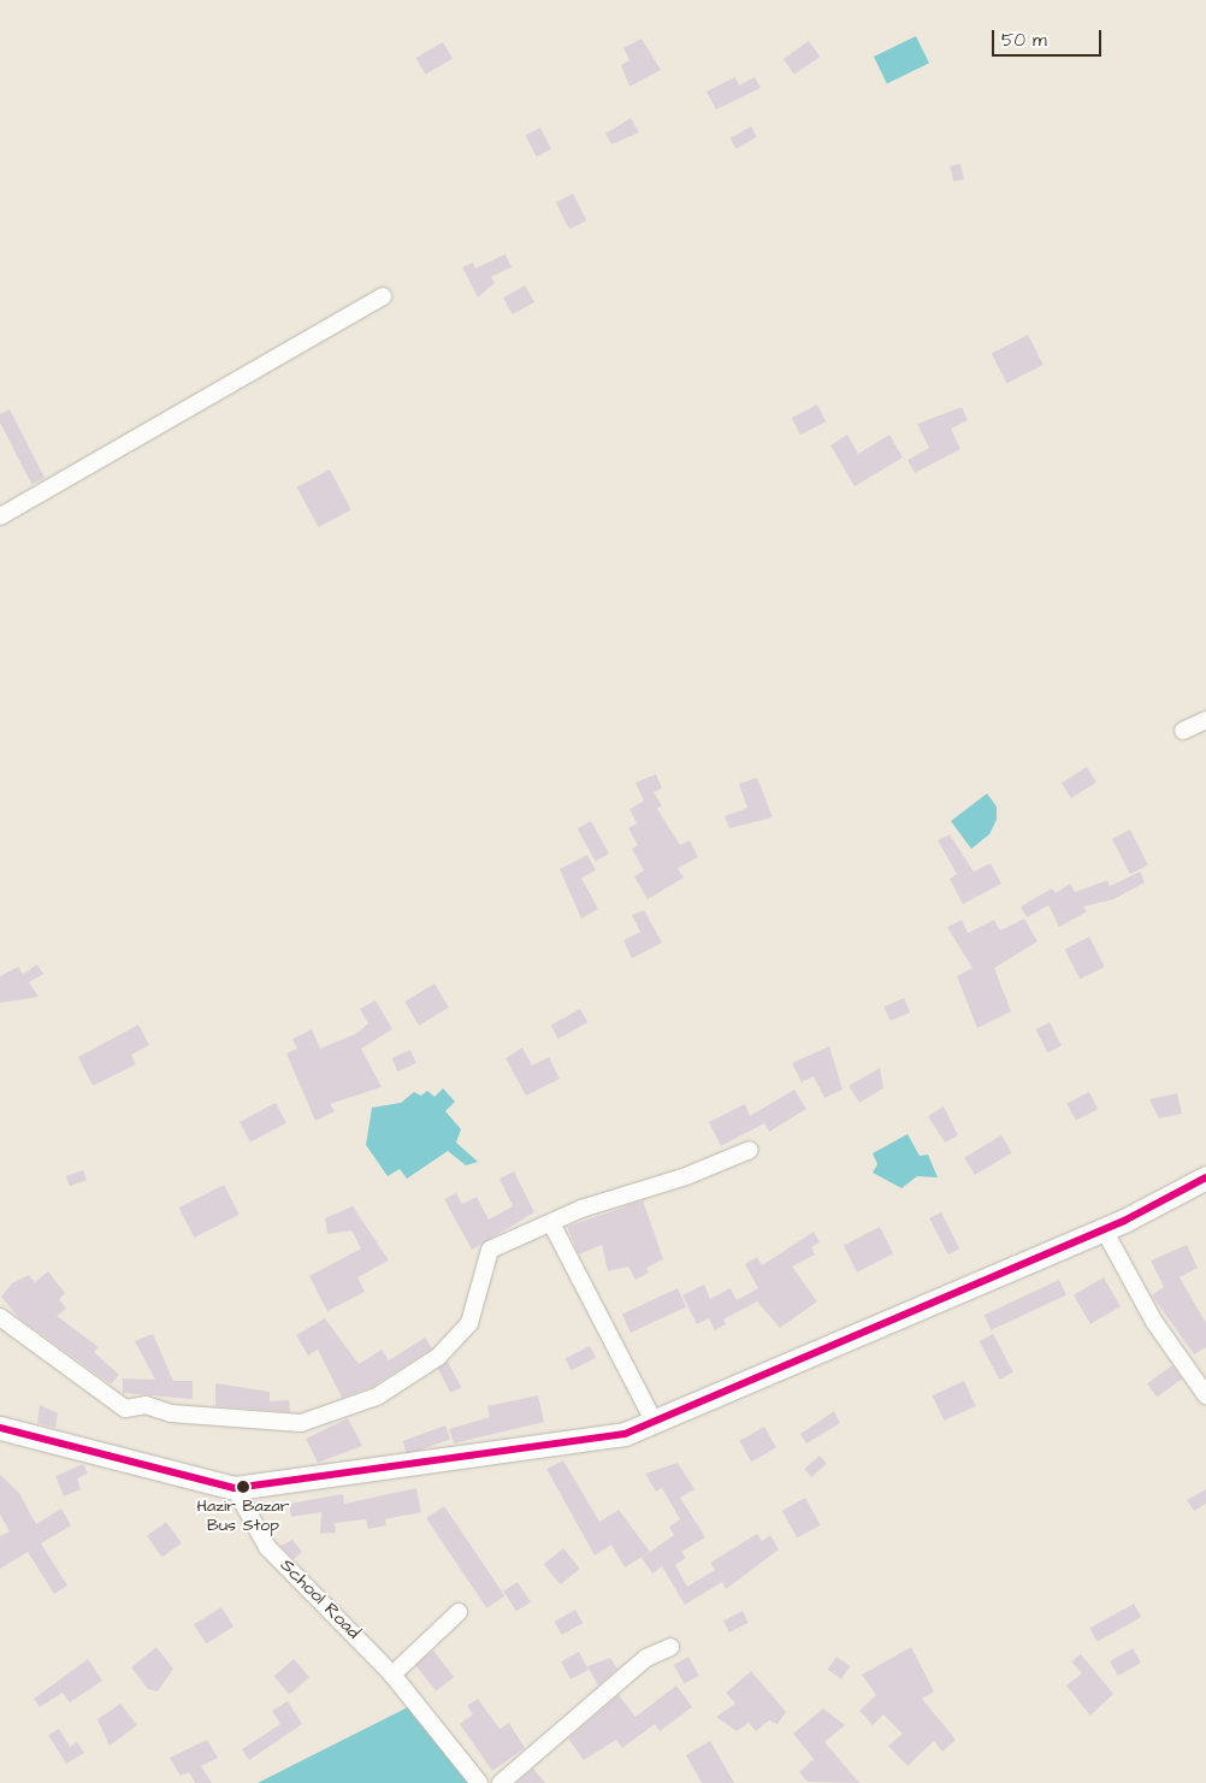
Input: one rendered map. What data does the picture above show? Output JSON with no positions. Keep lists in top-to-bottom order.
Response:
{
  "streets": {
    "street": ["School Road"]
  },
  "places": ["Hazir Bazar Bus Stop"],
  "scale_bar": "50 m"
}
